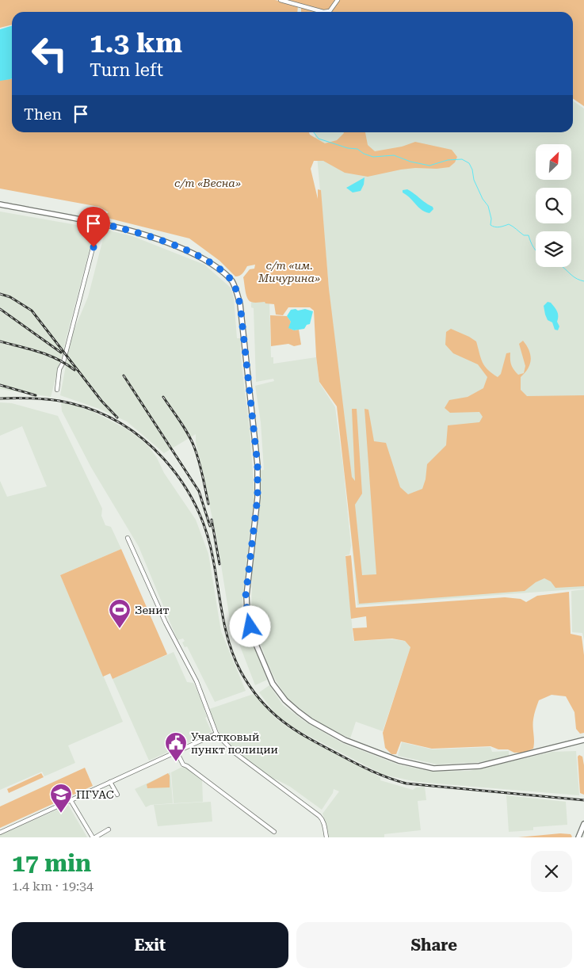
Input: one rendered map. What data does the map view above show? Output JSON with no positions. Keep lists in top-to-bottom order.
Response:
{
  "parks": ["с/т «Весна»", "с/т «им. Мичурина»"],
  "places": {
    "sports": ["Зенит"],
    "public building": ["Участковый пункт полиции"],
    "school or university": ["ПГУАС"]
  },
  "north": "top right",
  "page": {
    "turn": ["1.3 km", "Turn left"],
    "then": "Then",
    "heading": ["17 min", "1.4 km · 19:34"],
    "buttons": ["Exit", "Share"]
  }
}
